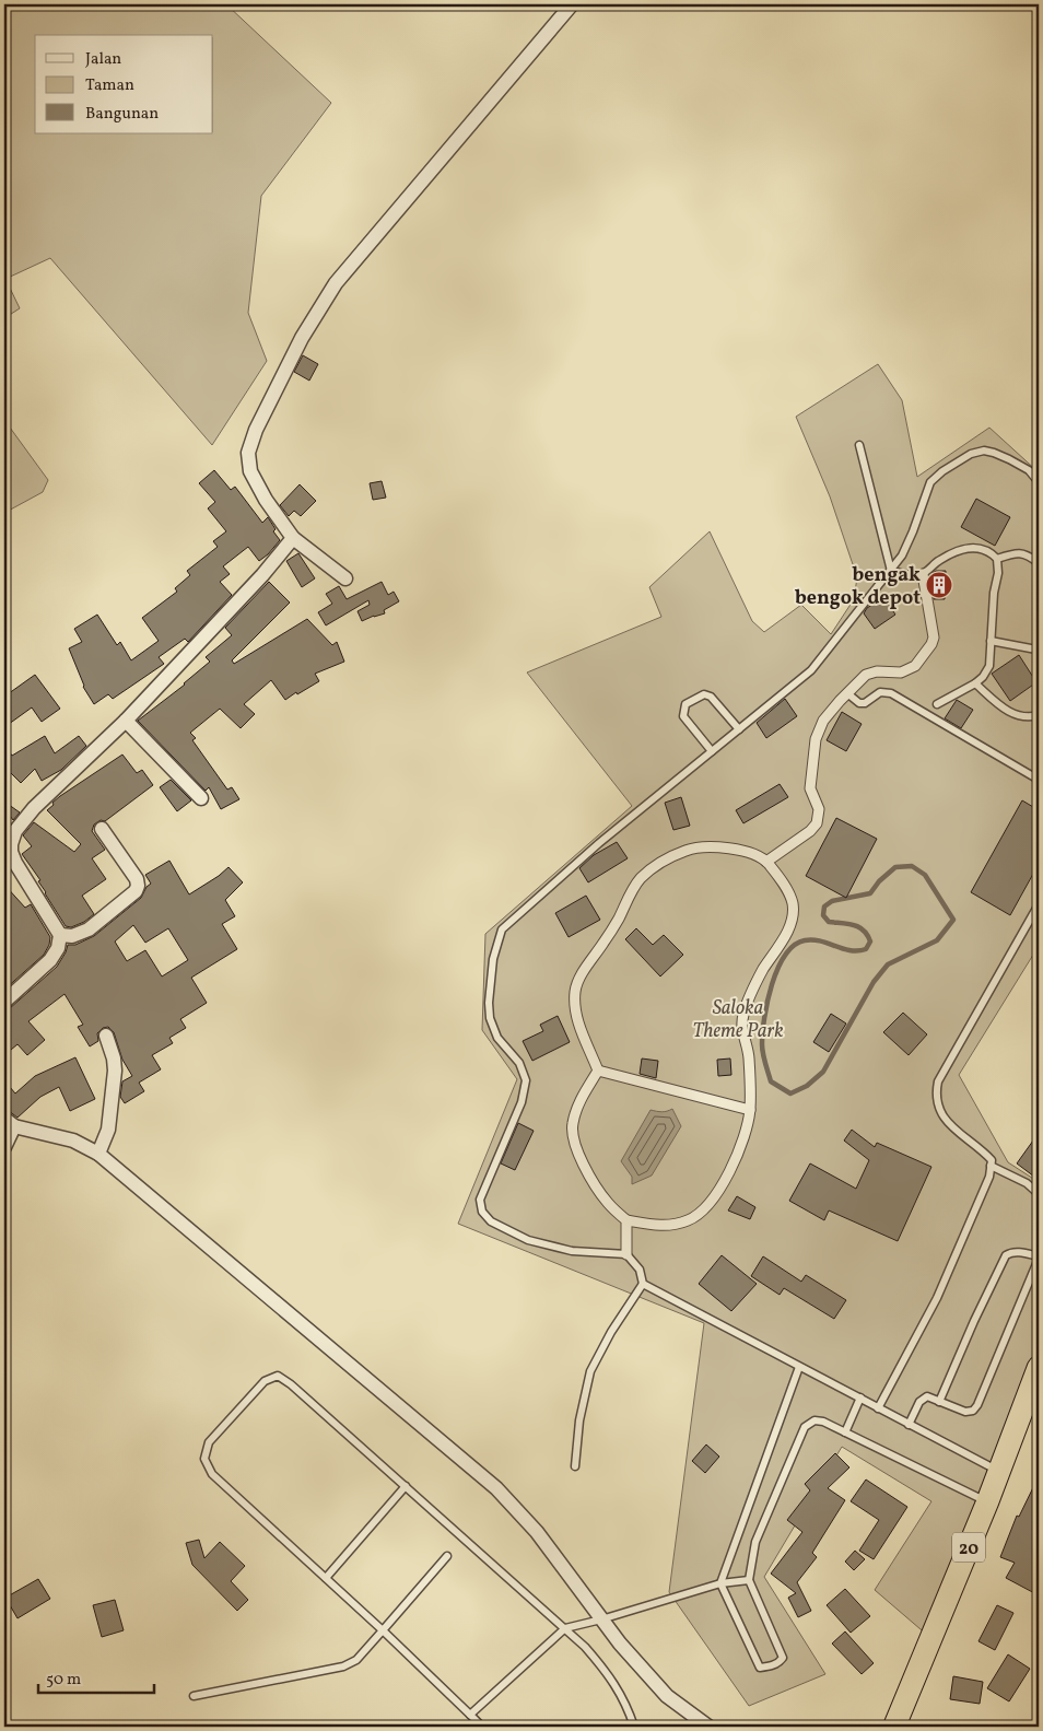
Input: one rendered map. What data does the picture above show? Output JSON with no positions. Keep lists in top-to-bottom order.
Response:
{
  "streets": {
    "highway": ["20"]
  },
  "parks": ["Saloka Theme Park"],
  "places": {
    "building": ["bengak bengok depot"]
  },
  "legend": ["Jalan", "Taman", "Bangunan"],
  "scale_bar": "50 m"
}
